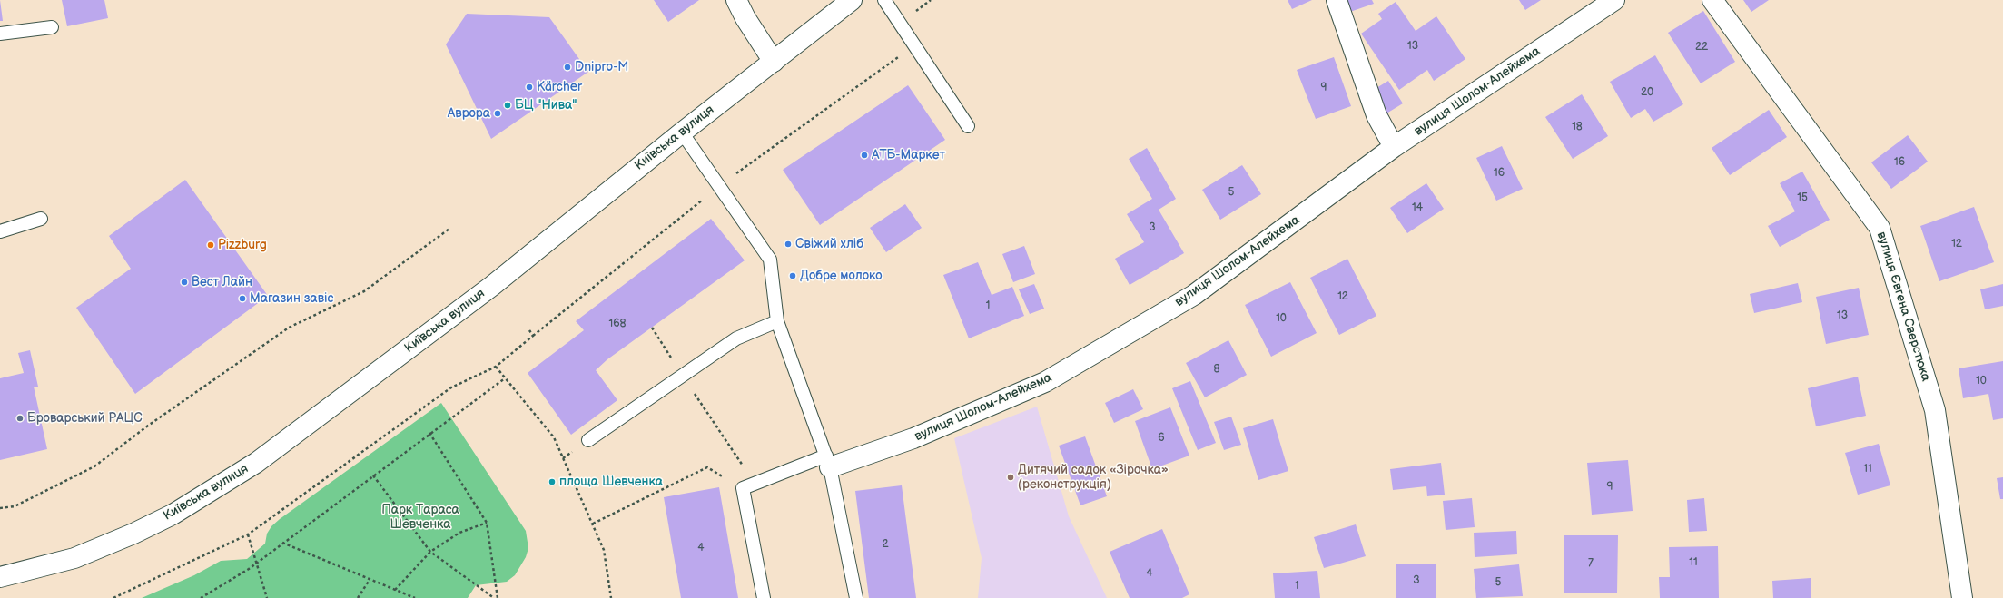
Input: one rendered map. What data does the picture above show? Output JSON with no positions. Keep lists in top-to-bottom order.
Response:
{
  "streets": {
    "street": ["вулиця Шолом-Алейхема", "Київська вулиця", "вулиця Євгена Сверстюка"]
  },
  "parks": ["Парк Тараса Шевченка"],
  "places": [
    "Dnipro-M",
    "Kärcher",
    "БЦ \"Нива\"",
    "Аврора",
    "АТБ-Маркет",
    "Свіжий хліб",
    "Pizzburg",
    "Добре молоко",
    "Вест Лайн",
    "Магазин завіс",
    "Броварський РАЦС",
    "Дитячий садок «Зірочка» (реконструкція)",
    "площа Шевченка"
  ],
  "house_numbers": [
    "13",
    "22",
    "9",
    "20",
    "18",
    "16",
    "16",
    "5",
    "15",
    "14",
    "3",
    "12",
    "12",
    "1",
    "13",
    "10",
    "168",
    "8",
    "10",
    "6",
    "11",
    "9",
    "2",
    "4",
    "11",
    "7",
    "4",
    "3",
    "5",
    "1"
  ]
}
